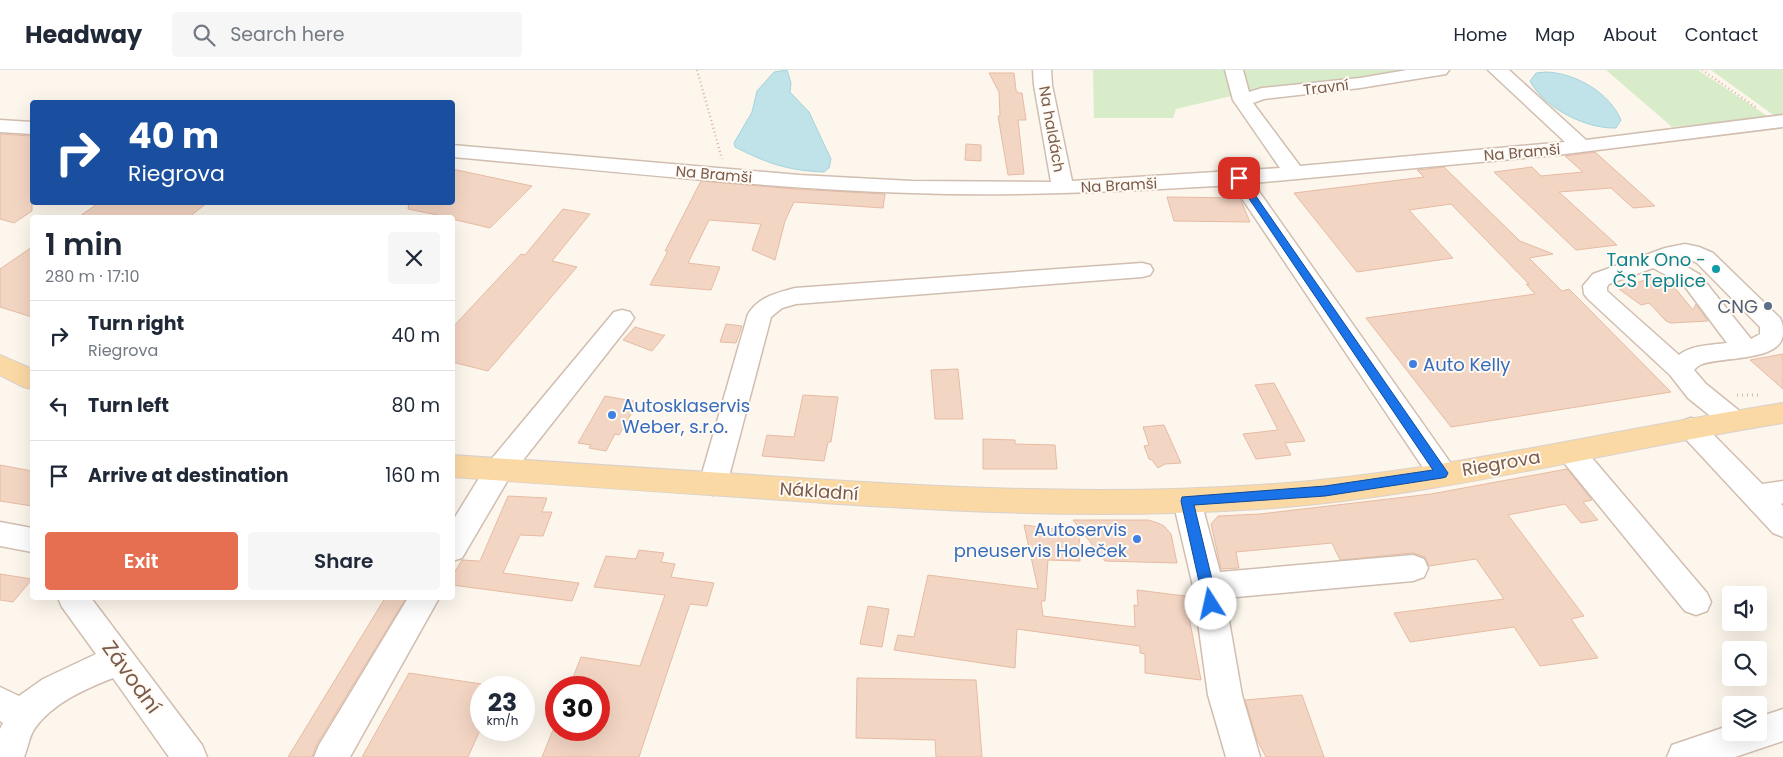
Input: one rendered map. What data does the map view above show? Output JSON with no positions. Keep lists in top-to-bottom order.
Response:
{
  "streets": {
    "main road": ["Riegrova", "Nákladní"],
    "street": [
      "Travní",
      "Na haldách",
      "Na Bramši",
      "Závodní"
    ]
  },
  "crossings": [
    ["Na haldách", "Na Bramši"],
    ["Riegrova", "Nákladní"]
  ],
  "places": [
    "Tank Ono - ČS Teplice",
    "CNG",
    "Auto Kelly",
    "Autosklaservis Weber, s.r.o.",
    "Autoservis pneuservis Holeček"
  ],
  "page": {
    "header": "Headway",
    "search": "Search here",
    "nav": [
      "Home",
      "Map",
      "About",
      "Contact"
    ],
    "turn": ["40 m", "Riegrova"],
    "heading": ["1 min", "280 m · 17:10"],
    "list": [
      {
        "name": "Turn right",
        "note": "Riegrova",
        "value": "40 m"
      },
      {
        "name": "Turn left",
        "value": "80 m"
      },
      {
        "name": "Arrive at destination",
        "value": "160 m"
      }
    ],
    "buttons": ["Exit", "Share"],
    "speed": "23 km/h",
    "limit": "30"
  }
}
